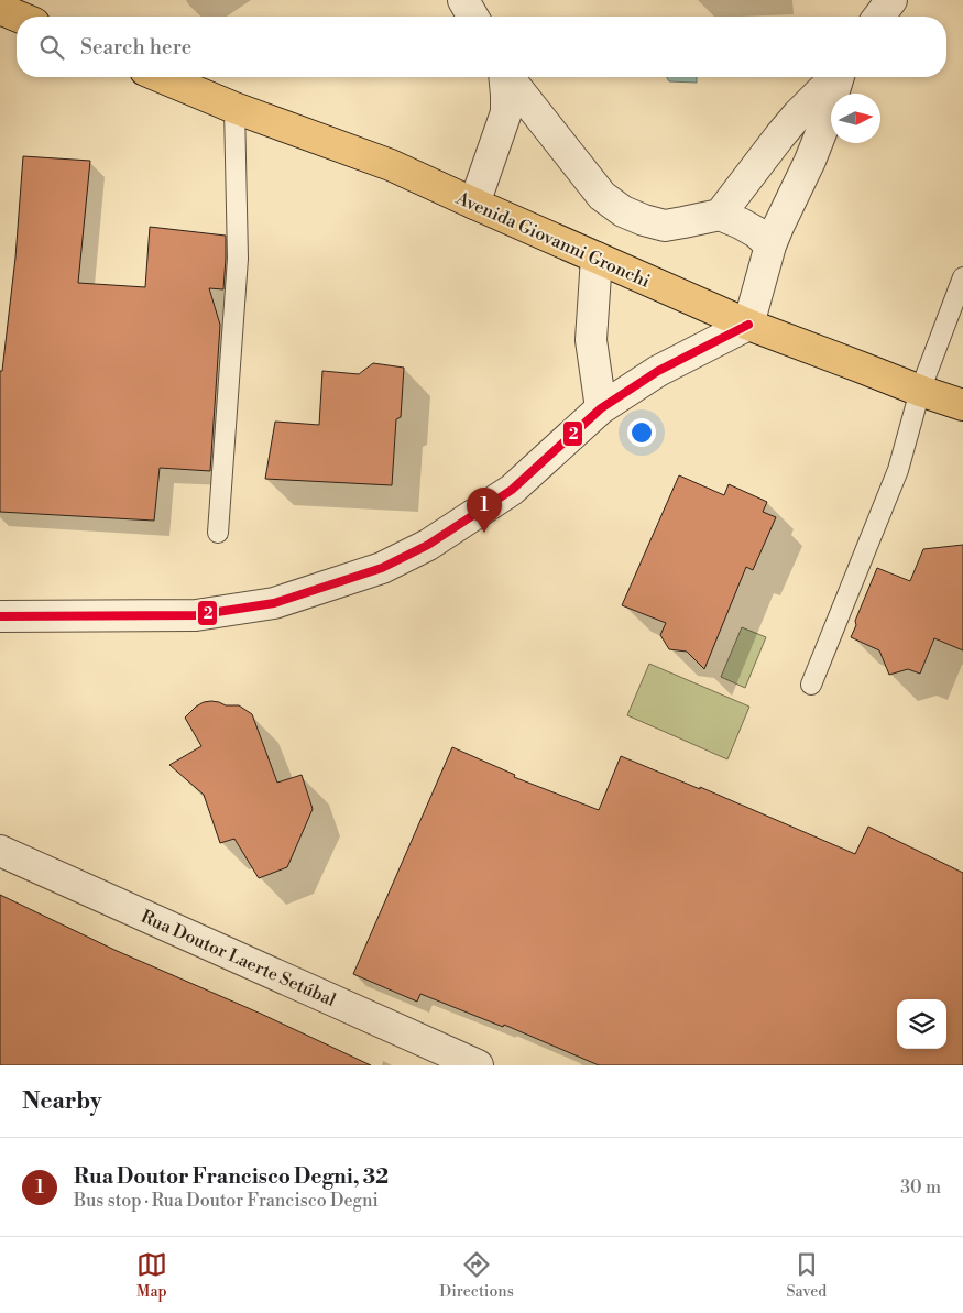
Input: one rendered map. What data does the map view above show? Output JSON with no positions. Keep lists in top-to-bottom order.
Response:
{
  "streets": {
    "main road": ["Avenida Giovanni Gronchi"],
    "street": ["Rua Doutor Laerte Setúbal"]
  },
  "lines": ["transit line 2"],
  "north": "right",
  "page": {
    "search": "Search here",
    "pins": "1",
    "heading": "Nearby",
    "list": [
      {
        "mark": "1",
        "name": "Rua Doutor Francisco Degni, 32",
        "note": "Bus stop · Rua Doutor Francisco Degni",
        "value": "30 m"
      }
    ],
    "nav": ["Map", "Directions", "Saved"]
  }
}
